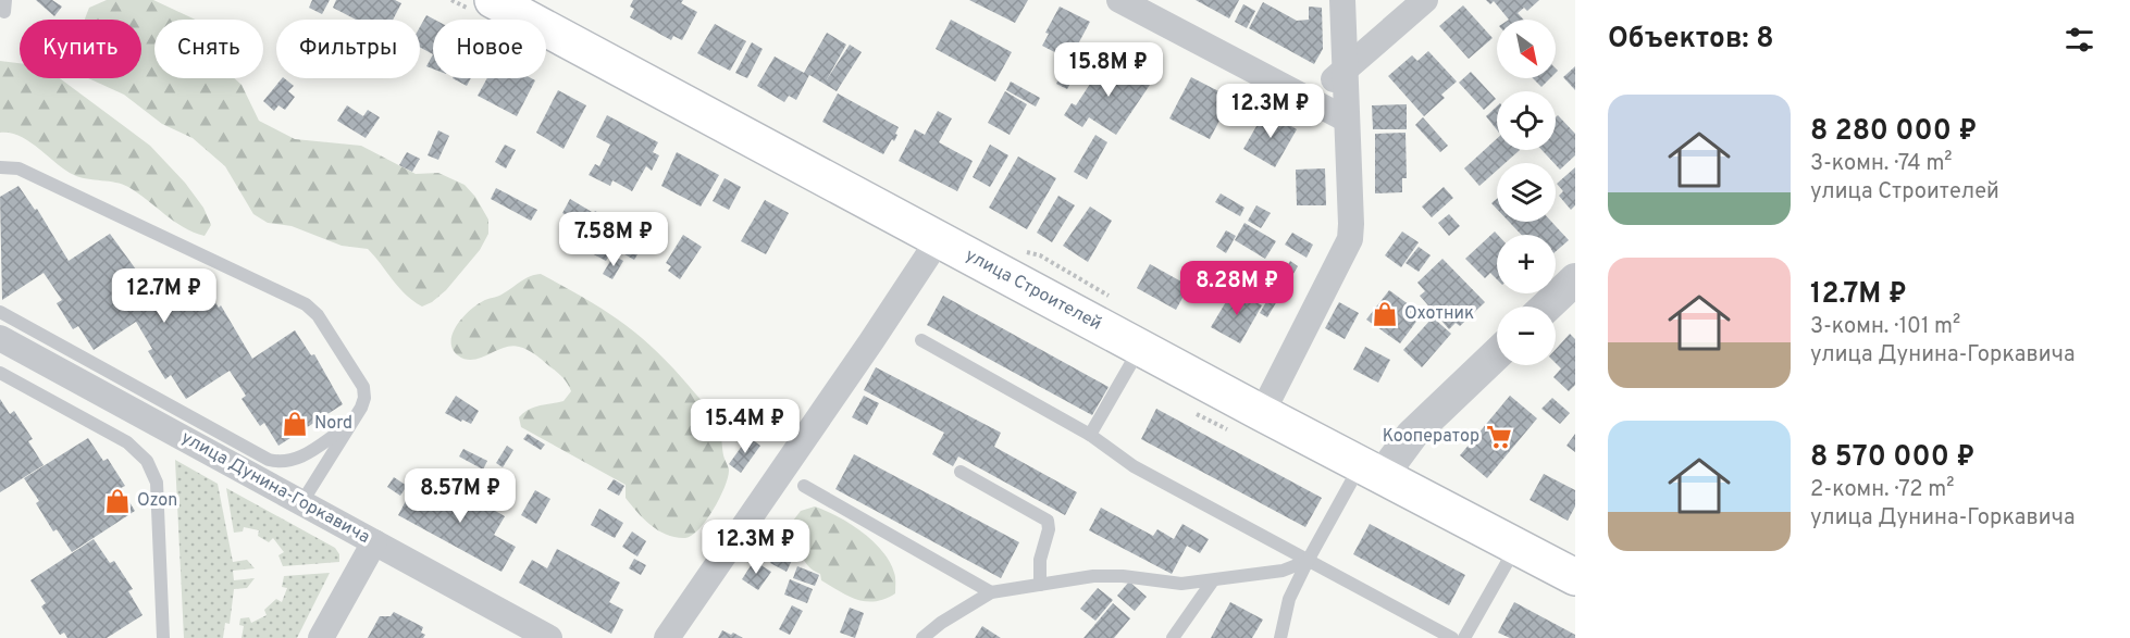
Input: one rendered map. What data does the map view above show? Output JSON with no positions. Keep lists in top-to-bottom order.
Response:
{
  "streets": {
    "main road": ["улица Строителей"],
    "street": ["улица Дунина-Горкавича"]
  },
  "places": {
    "shop": ["Охотник", "Nord", "Ozon"],
    "supermarket": ["Кооператор"]
  },
  "north": "bottom right",
  "page": {
    "heading": "Объектов: 8",
    "map_buttons": ["+", "−"],
    "chip": [
      "Купить",
      "Снять",
      "Фильтры",
      "Новое"
    ],
    "price": [
      "15.8M ₽",
      "12.3M ₽",
      "7.58M ₽",
      "8.28M ₽",
      "12.7M ₽",
      "15.4M ₽",
      "8.57M ₽",
      "12.3M ₽"
    ],
    "list": [
      {
        "name": "8 280 000 ₽",
        "note": "3-комн. · 74 m² · улица Строителей"
      },
      {
        "name": "12.7M ₽",
        "note": "3-комн. · 101 m² · улица Дунина-Горкавича"
      },
      {
        "name": "8 570 000 ₽",
        "note": "2-комн. · 72 m² · улица Дунина-Горкавича"
      }
    ]
  }
}
